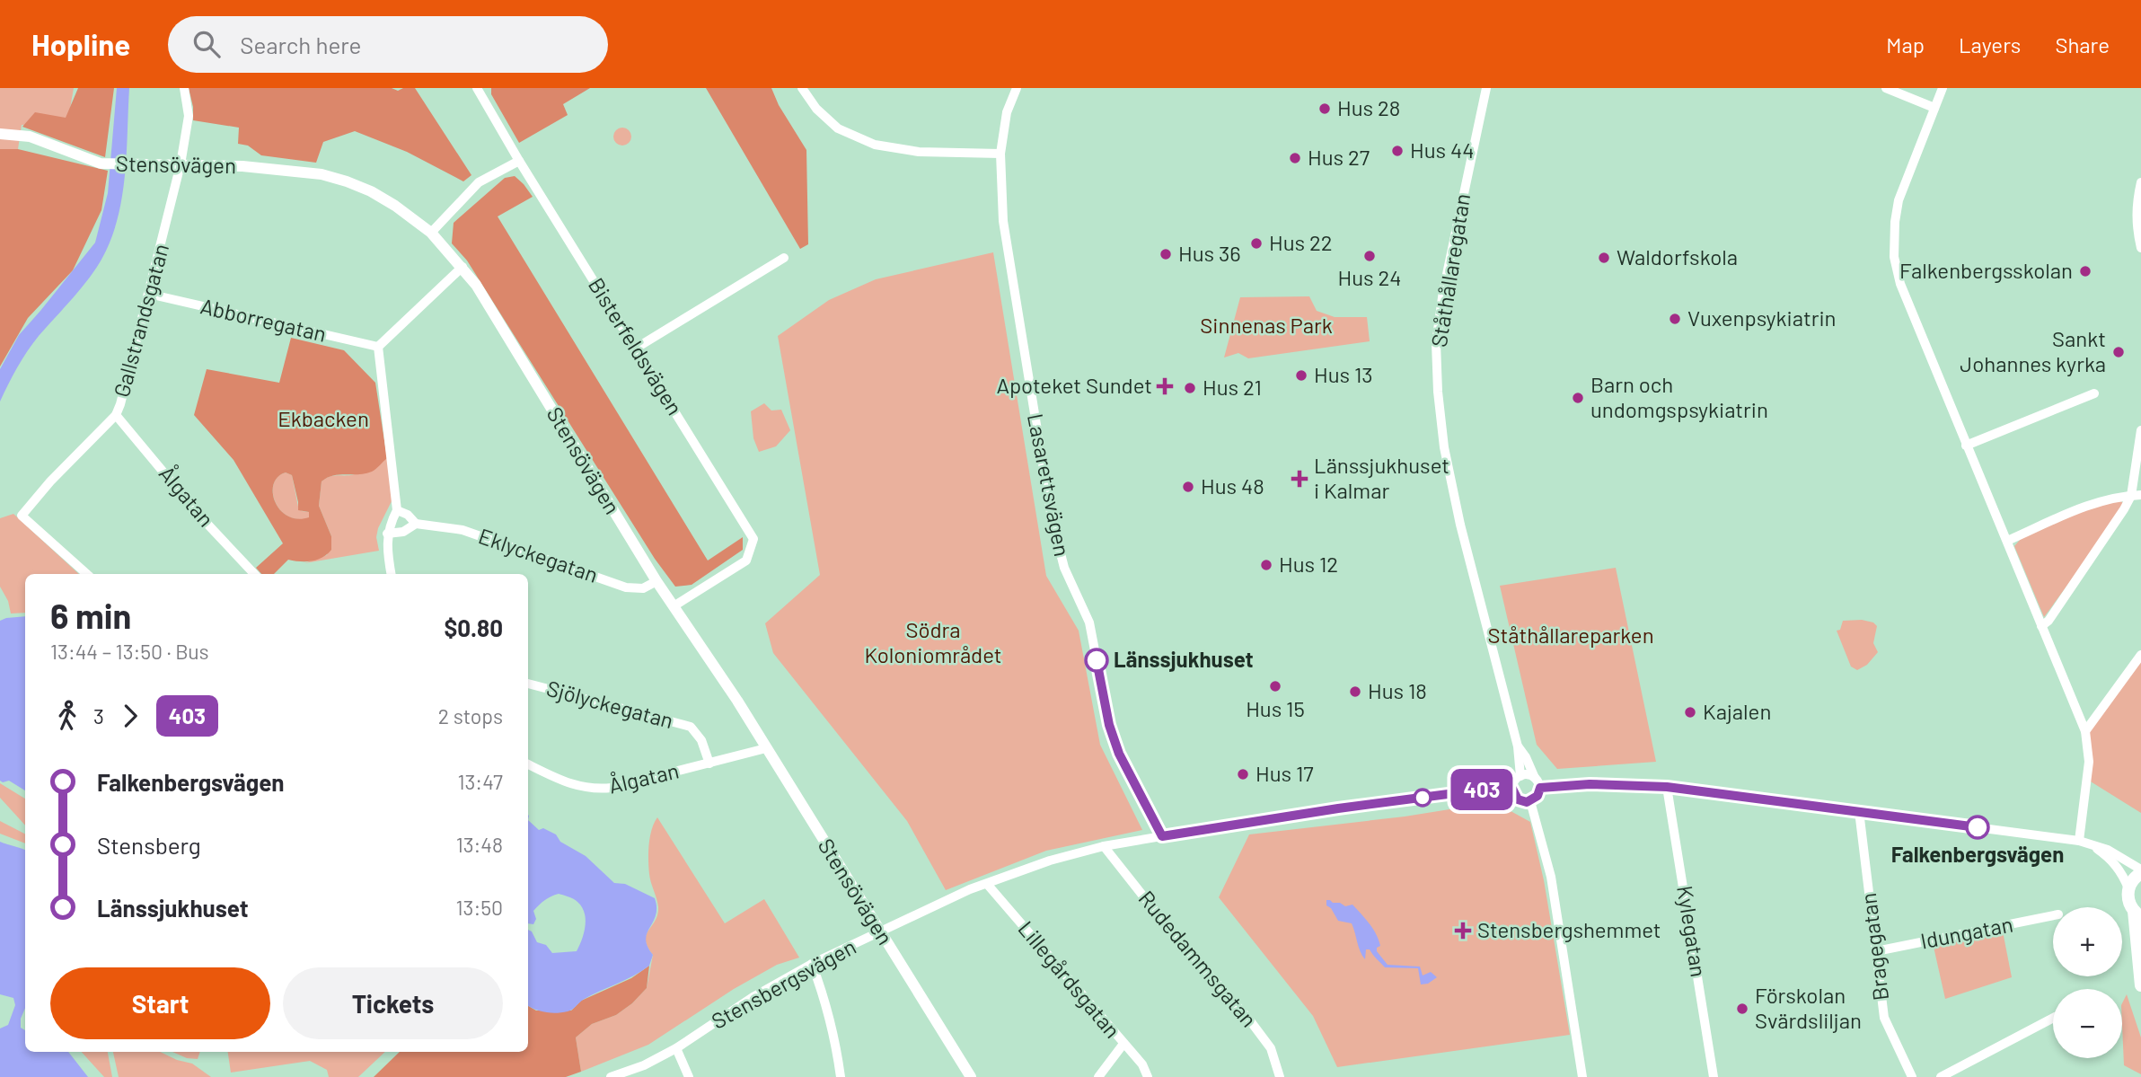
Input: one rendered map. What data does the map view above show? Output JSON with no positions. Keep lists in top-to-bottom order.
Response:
{
  "streets": {
    "street": [
      "Stensövägen",
      "Ståthållaregatan",
      "Gallstrandsgatan",
      "Abborregatan",
      "Bisterfeldsvägen",
      "Lasarettsvägen",
      "Ålgatan",
      "Eklyckegatan",
      "Sjölyckegatan",
      "Kylegatan",
      "Idungatan",
      "Bragegatan",
      "Rudedammsgatan",
      "Lillegårdsgatan",
      "Stensbergsvägen"
    ]
  },
  "crossings": [
    ["Stensövägen", "Gallstrandsgatan"],
    ["Stensövägen", "Bisterfeldsvägen"],
    ["Stensövägen", "Ålgatan"],
    ["Stensövägen", "Eklyckegatan"],
    ["Stensövägen", "Stensbergsvägen"],
    ["Ståthållaregatan", "Stensbergsvägen"],
    ["Gallstrandsgatan", "Abborregatan"],
    ["Gallstrandsgatan", "Ålgatan"],
    ["Lasarettsvägen", "Stensbergsvägen"],
    ["Ålgatan", "Sjölyckegatan"],
    ["Idungatan", "Bragegatan"],
    ["Rudedammsgatan", "Stensbergsvägen"],
    ["Lillegårdsgatan", "Stensbergsvägen"]
  ],
  "parks": [
    "Sinnenas Park",
    "Ekbacken",
    "Södra Koloniområdet",
    "Ståthållareparken"
  ],
  "places": {
    "other": [
      "Hus 28",
      "Hus 44",
      "Hus 27",
      "Hus 22",
      "Hus 36",
      "Hus 24",
      "Waldorfskola",
      "Falkenbergsskolan",
      "Vuxenpsykiatrin",
      "Sankt Johannes kyrka",
      "Hus 13",
      "Hus 21",
      "Barn och undomgspsykiatrin",
      "Hus 48",
      "Hus 12",
      "Länssjukhuset",
      "Hus 15",
      "Hus 18",
      "Kajalen",
      "Hus 17",
      "Falkenbergsvägen",
      "Förskolan Svärdsliljan"
    ],
    "health": ["Apoteket Sundet", "Länssjukhuset i Kalmar", "Stensbergshemmet"]
  },
  "lines": ["bus line 403"],
  "page": {
    "header": "Hopline",
    "search": "Search here",
    "nav": ["Map", "Layers", "Share"],
    "on_map": "403",
    "heading": ["6 min", "13:44 – 13:50 · Bus", "$0.80"],
    "legs": ["3", "403", "2 stops"],
    "list": [
      {
        "name": "Falkenbergsvägen",
        "value": "13:47"
      },
      {
        "name": "Stensberg",
        "value": "13:48"
      },
      {
        "name": "Länssjukhuset",
        "value": "13:50"
      }
    ],
    "map_buttons": ["+", "−"],
    "buttons": ["Start", "Tickets"]
  }
}
